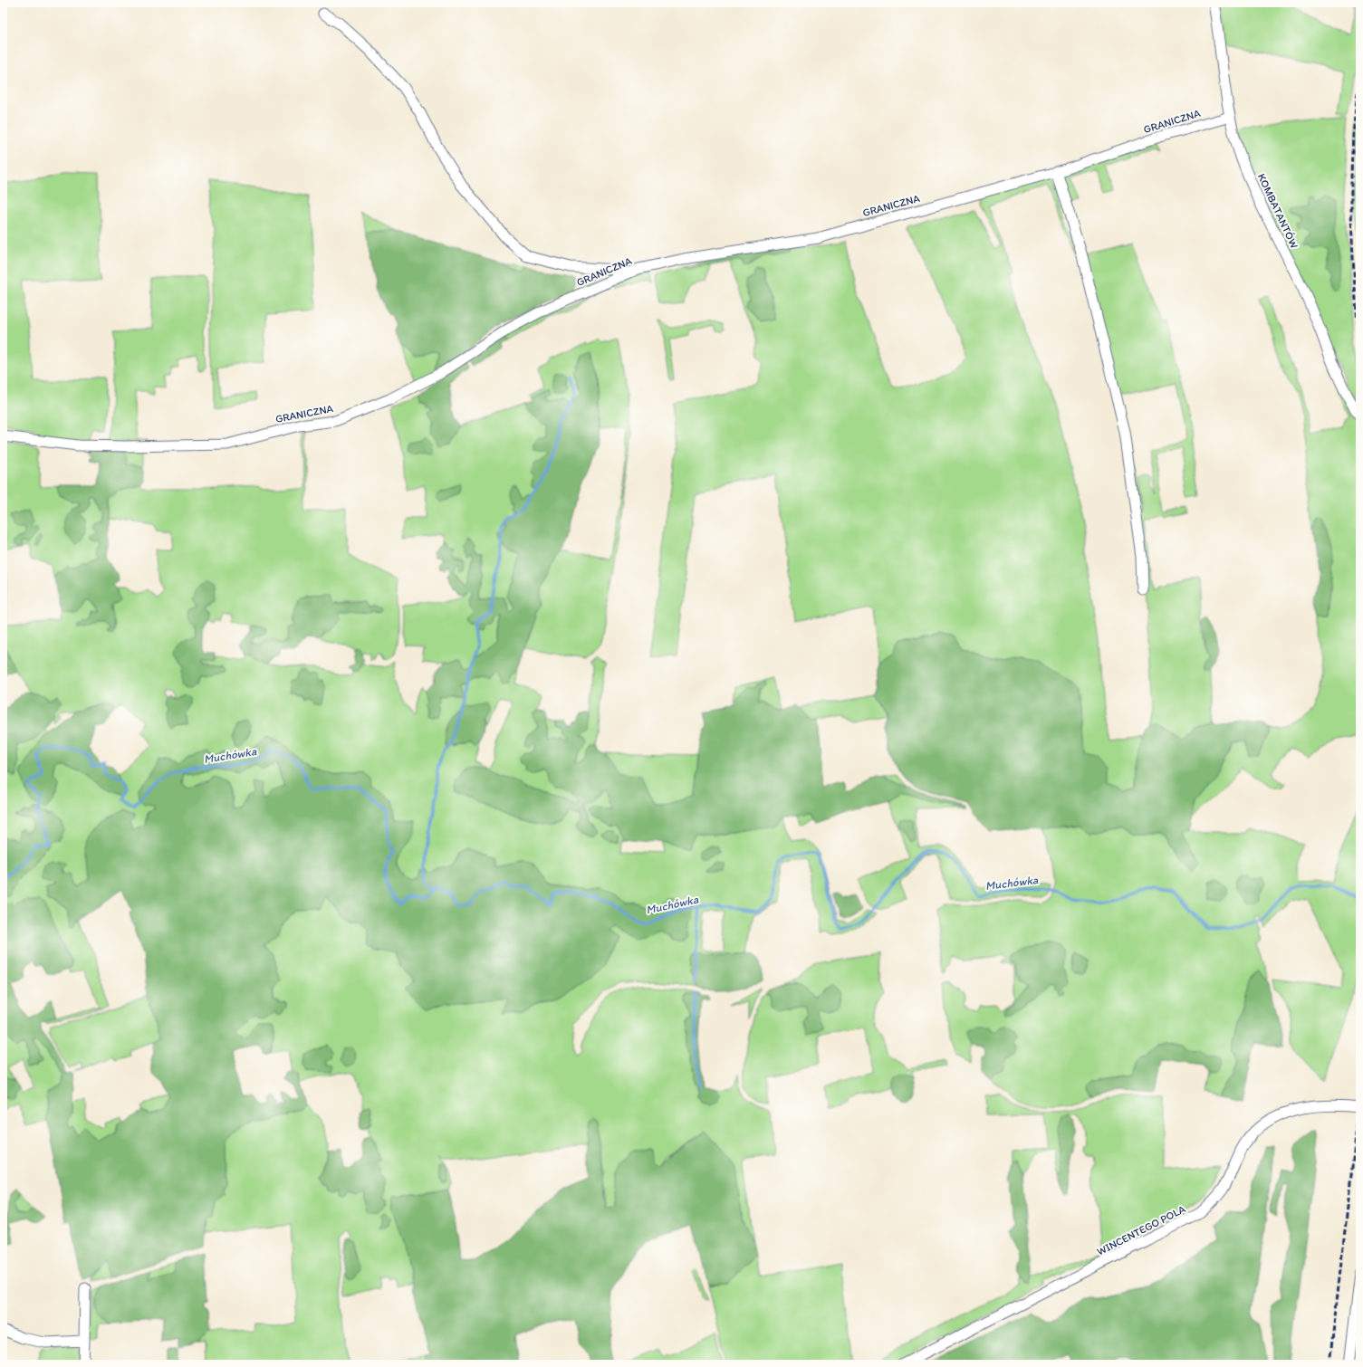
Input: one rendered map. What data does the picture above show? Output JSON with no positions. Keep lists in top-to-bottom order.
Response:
{
  "streets": {
    "street": ["GRANICZNA", "KOMBATANTÓW", "WINCENTEGO POLA"]
  },
  "crossings": [
    ["GRANICZNA", "KOMBATANTÓW"]
  ],
  "water": ["Muchówka"]
}
